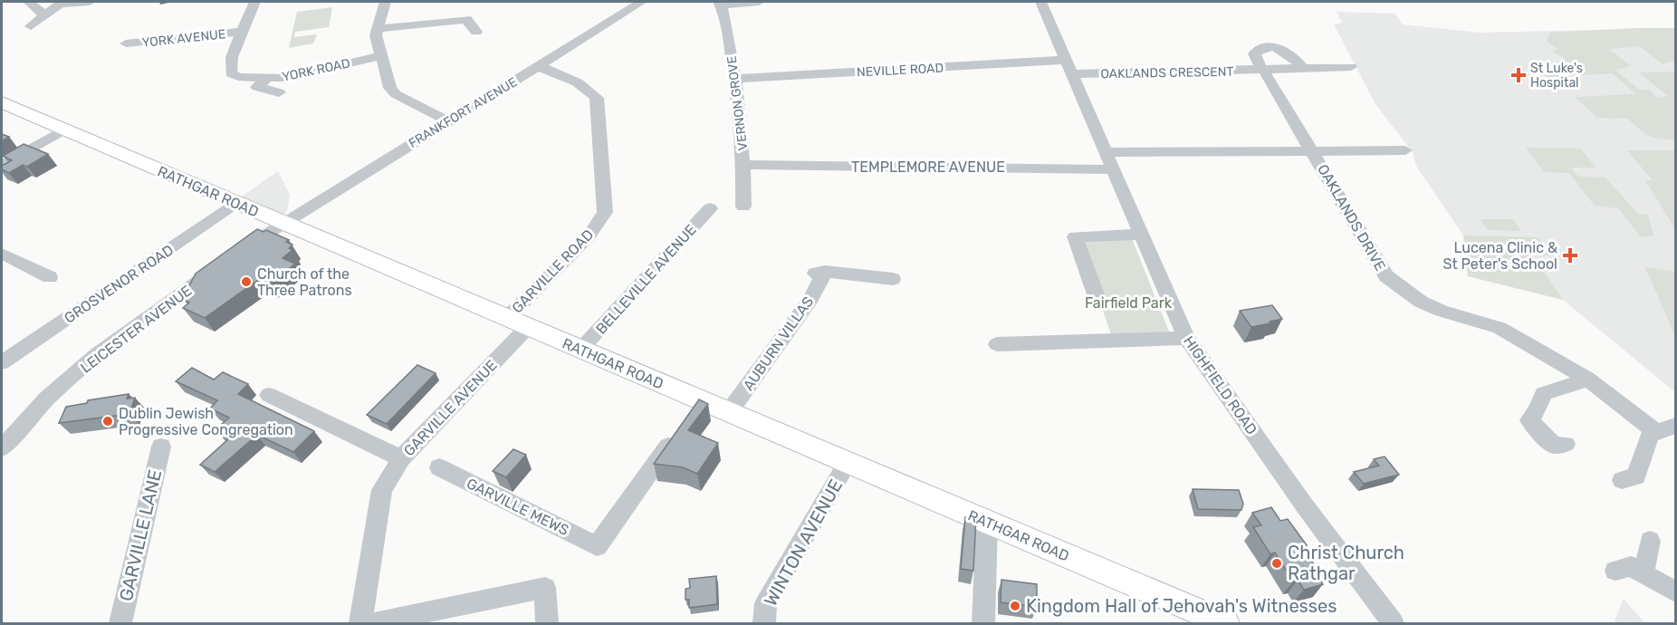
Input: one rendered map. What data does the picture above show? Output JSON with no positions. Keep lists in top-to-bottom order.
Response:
{
  "streets": {
    "main road": ["RATHGAR ROAD"],
    "street": [
      "YORK AVENUE",
      "YORK ROAD",
      "NEVILLE ROAD",
      "OAKLANDS CRESCENT",
      "VERNON GROVE",
      "FRANKFORT AVENUE",
      "TEMPLEMORE AVENUE",
      "OAKLANDS DRIVE",
      "GARVILLE ROAD",
      "BELLEVILLE AVENUE",
      "GROSVENOR ROAD",
      "LEICESTER AVENUE",
      "AUBURN VILLAS",
      "HIGHFIELD ROAD",
      "GARVILLE AVENUE",
      "GARVILLE MEWS",
      "GARVILLE LANE",
      "WINTON AVENUE"
    ]
  },
  "crossings": [
    ["YORK AVENUE", "YORK ROAD"],
    ["NEVILLE ROAD", "OAKLANDS CRESCENT"],
    ["NEVILLE ROAD", "VERNON GROVE"],
    ["NEVILLE ROAD", "HIGHFIELD ROAD"],
    ["OAKLANDS CRESCENT", "OAKLANDS DRIVE"],
    ["OAKLANDS CRESCENT", "HIGHFIELD ROAD"],
    ["VERNON GROVE", "TEMPLEMORE AVENUE"],
    ["FRANKFORT AVENUE", "RATHGAR ROAD"],
    ["FRANKFORT AVENUE", "GARVILLE ROAD"],
    ["TEMPLEMORE AVENUE", "HIGHFIELD ROAD"],
    ["RATHGAR ROAD", "GARVILLE ROAD"],
    ["RATHGAR ROAD", "BELLEVILLE AVENUE"],
    ["RATHGAR ROAD", "GROSVENOR ROAD"],
    ["RATHGAR ROAD", "AUBURN VILLAS"],
    ["RATHGAR ROAD", "GARVILLE AVENUE"],
    ["RATHGAR ROAD", "GARVILLE MEWS"],
    ["RATHGAR ROAD", "WINTON AVENUE"],
    ["OAKLANDS DRIVE", "HIGHFIELD ROAD"],
    ["GARVILLE ROAD", "GARVILLE AVENUE"]
  ],
  "parks": ["Fairfield Park"],
  "places": {
    "health": ["St Luke's Hospital", "Lucena Clinic & St Peter's School"],
    "other": [
      "Church of the Three Patrons",
      "Dublin Jewish Progressive Congregation",
      "Christ Church Rathgar",
      "Kingdom Hall of Jehovah's Witnesses"
    ]
  }
}
